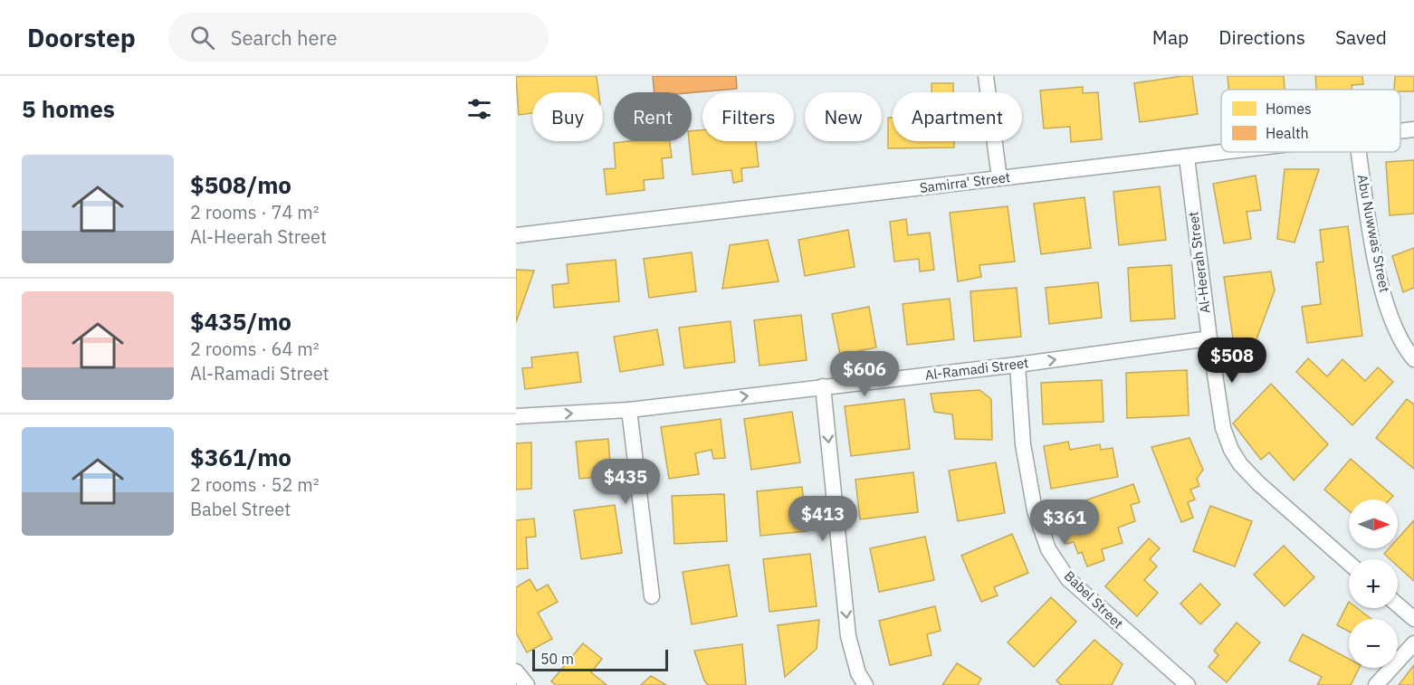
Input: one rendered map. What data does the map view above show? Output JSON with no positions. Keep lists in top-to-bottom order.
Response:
{
  "streets": {
    "street": [
      "Samirra' Street",
      "Abu Nuwwas Street",
      "Al-Heerah Street",
      "Al-Ramadi Street",
      "Babel Street"
    ]
  },
  "crossings": [
    ["Samirra' Street", "Al-Heerah Street"],
    ["Al-Heerah Street", "Al-Ramadi Street"],
    ["Al-Ramadi Street", "Babel Street"]
  ],
  "one_way": ["Al-Ramadi Street"],
  "legend": ["Homes", "Health"],
  "scale_bar": "50 m",
  "north": "right",
  "page": {
    "header": "Doorstep",
    "search": "Search here",
    "nav": ["Map", "Directions", "Saved"],
    "heading": "5 homes",
    "chip": [
      "Buy",
      "Rent",
      "Filters",
      "New",
      "Apartment"
    ],
    "list": [
      {
        "name": "$508/mo",
        "note": "2 rooms · 74 m² · Al-Heerah Street"
      },
      {
        "name": "$435/mo",
        "note": "2 rooms · 64 m² · Al-Ramadi Street"
      },
      {
        "name": "$361/mo",
        "note": "2 rooms · 52 m² · Babel Street"
      }
    ],
    "price": [
      "$508",
      "$606",
      "$435",
      "$413",
      "$361"
    ],
    "map_buttons": ["+", "−"],
    "scale": "50 m"
  }
}
